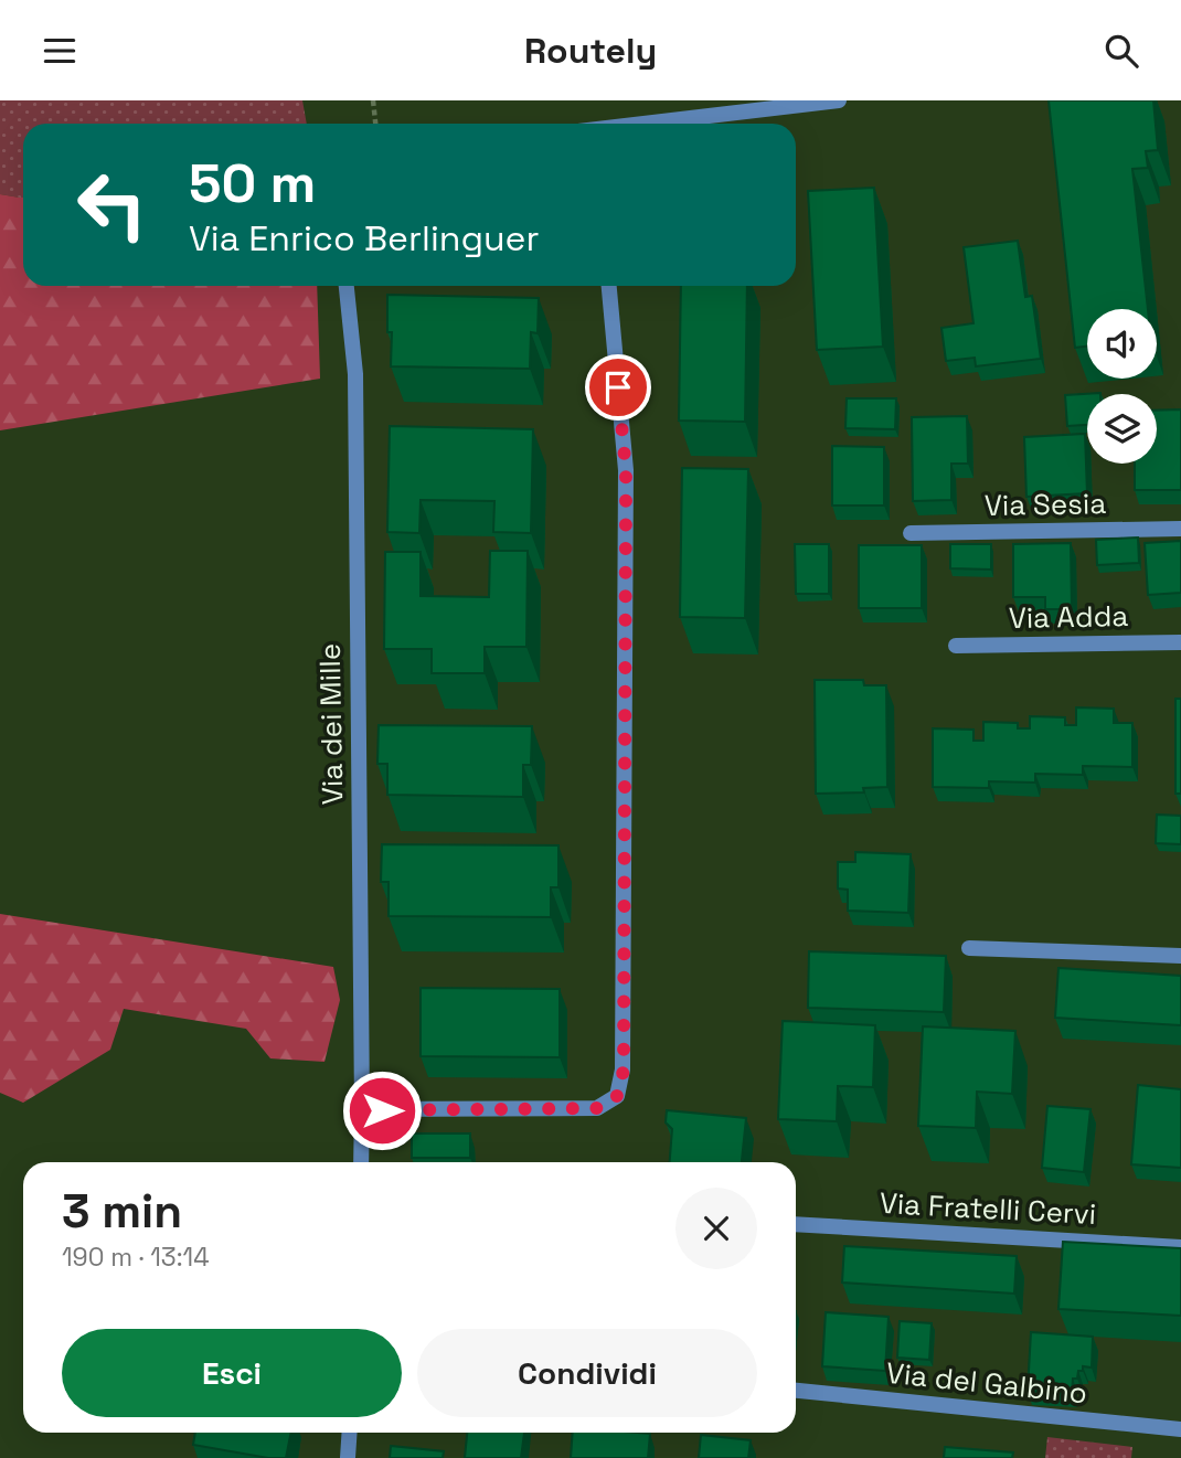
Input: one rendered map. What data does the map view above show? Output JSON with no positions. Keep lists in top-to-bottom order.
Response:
{
  "streets": {
    "street": [
      "Via Sesia",
      "Via Adda",
      "Via dei Mille",
      "Via Fratelli Cervi",
      "Via del Galbino"
    ]
  },
  "page": {
    "header": "Routely",
    "turn": ["50 m", "Via Enrico Berlinguer"],
    "heading": ["3 min", "190 m · 13:14"],
    "buttons": ["Esci", "Condividi"]
  }
}
